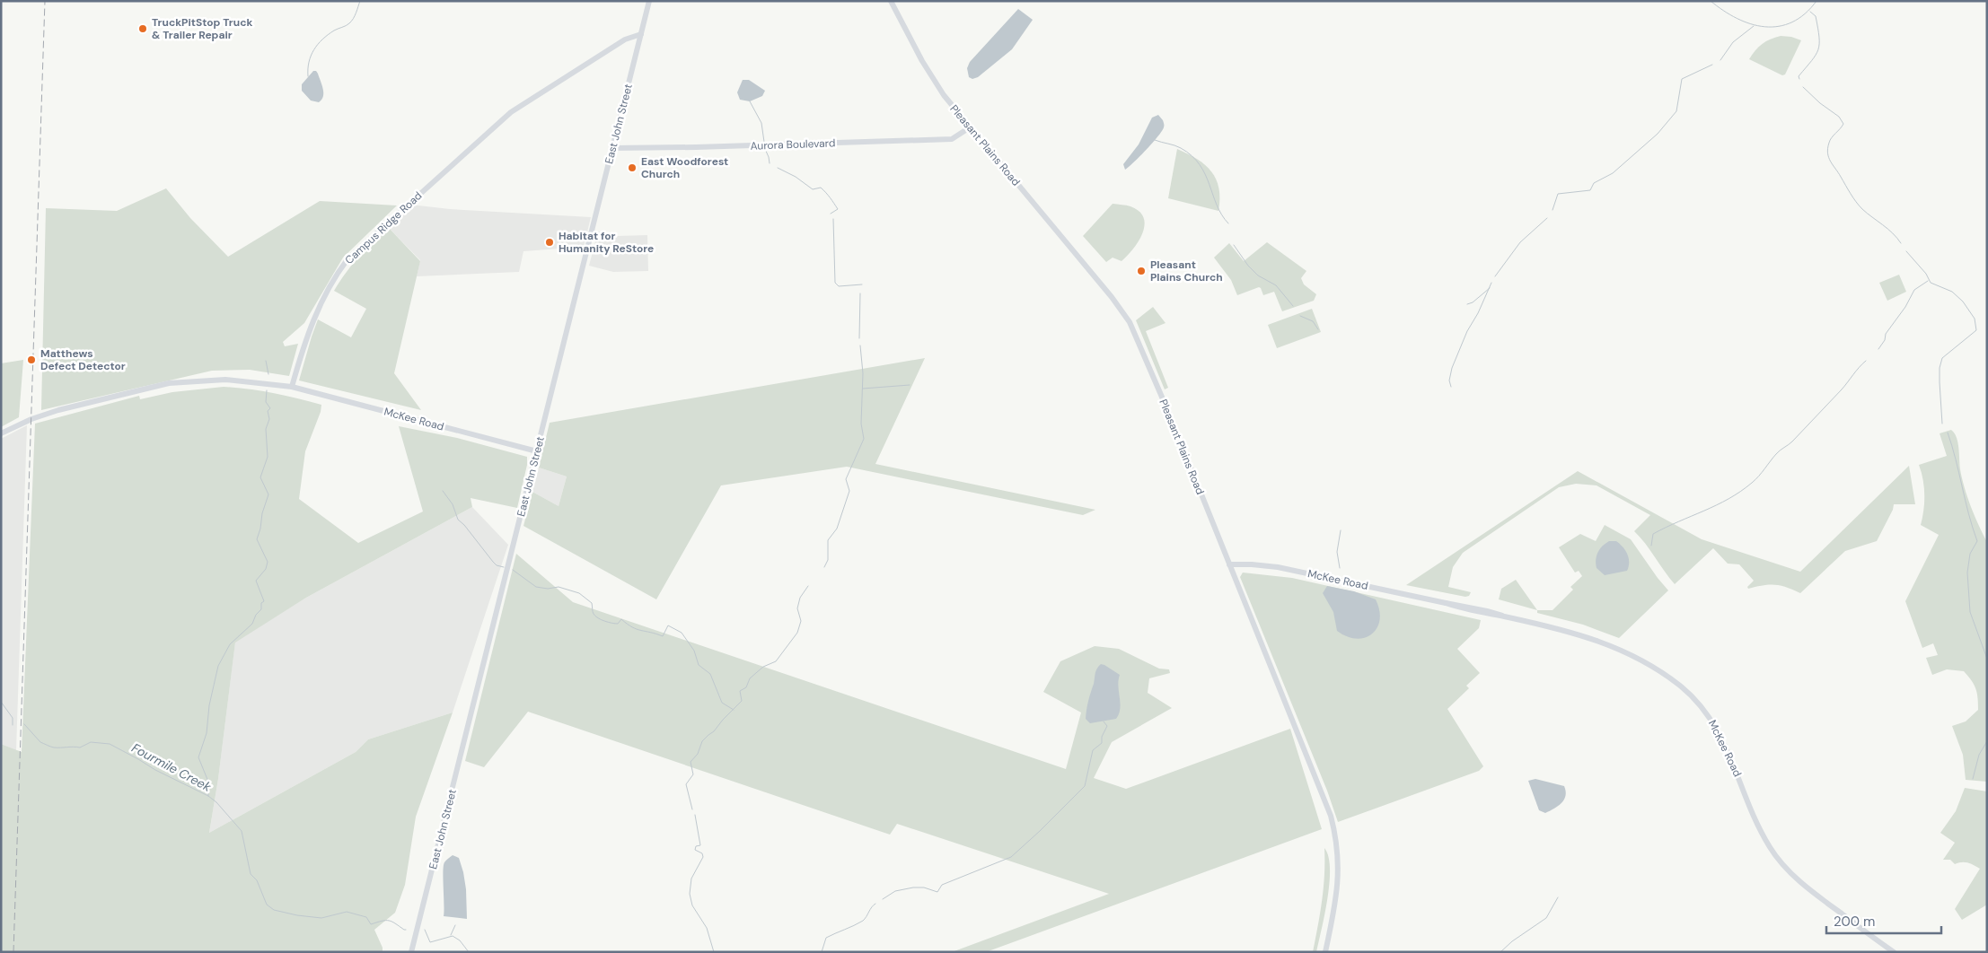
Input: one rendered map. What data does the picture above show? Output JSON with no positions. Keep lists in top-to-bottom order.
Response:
{
  "streets": {
    "street": [
      "East John Street",
      "Aurora Boulevard",
      "Pleasant Plains Road",
      "Campus Ridge Road",
      "McKee Road"
    ]
  },
  "crossings": [
    ["East John Street", "Aurora Boulevard"],
    ["East John Street", "Campus Ridge Road"],
    ["East John Street", "McKee Road"],
    ["Aurora Boulevard", "Pleasant Plains Road"],
    ["Pleasant Plains Road", "McKee Road"],
    ["Campus Ridge Road", "McKee Road"]
  ],
  "water": ["Fourmile Creek"],
  "places": [
    "TruckPitStop Truck & Trailer Repair",
    "East Woodforest Church",
    "Habitat for Humanity ReStore",
    "Pleasant Plains Church",
    "Matthews Defect Detector"
  ],
  "scale_bar": "200 m"
}
